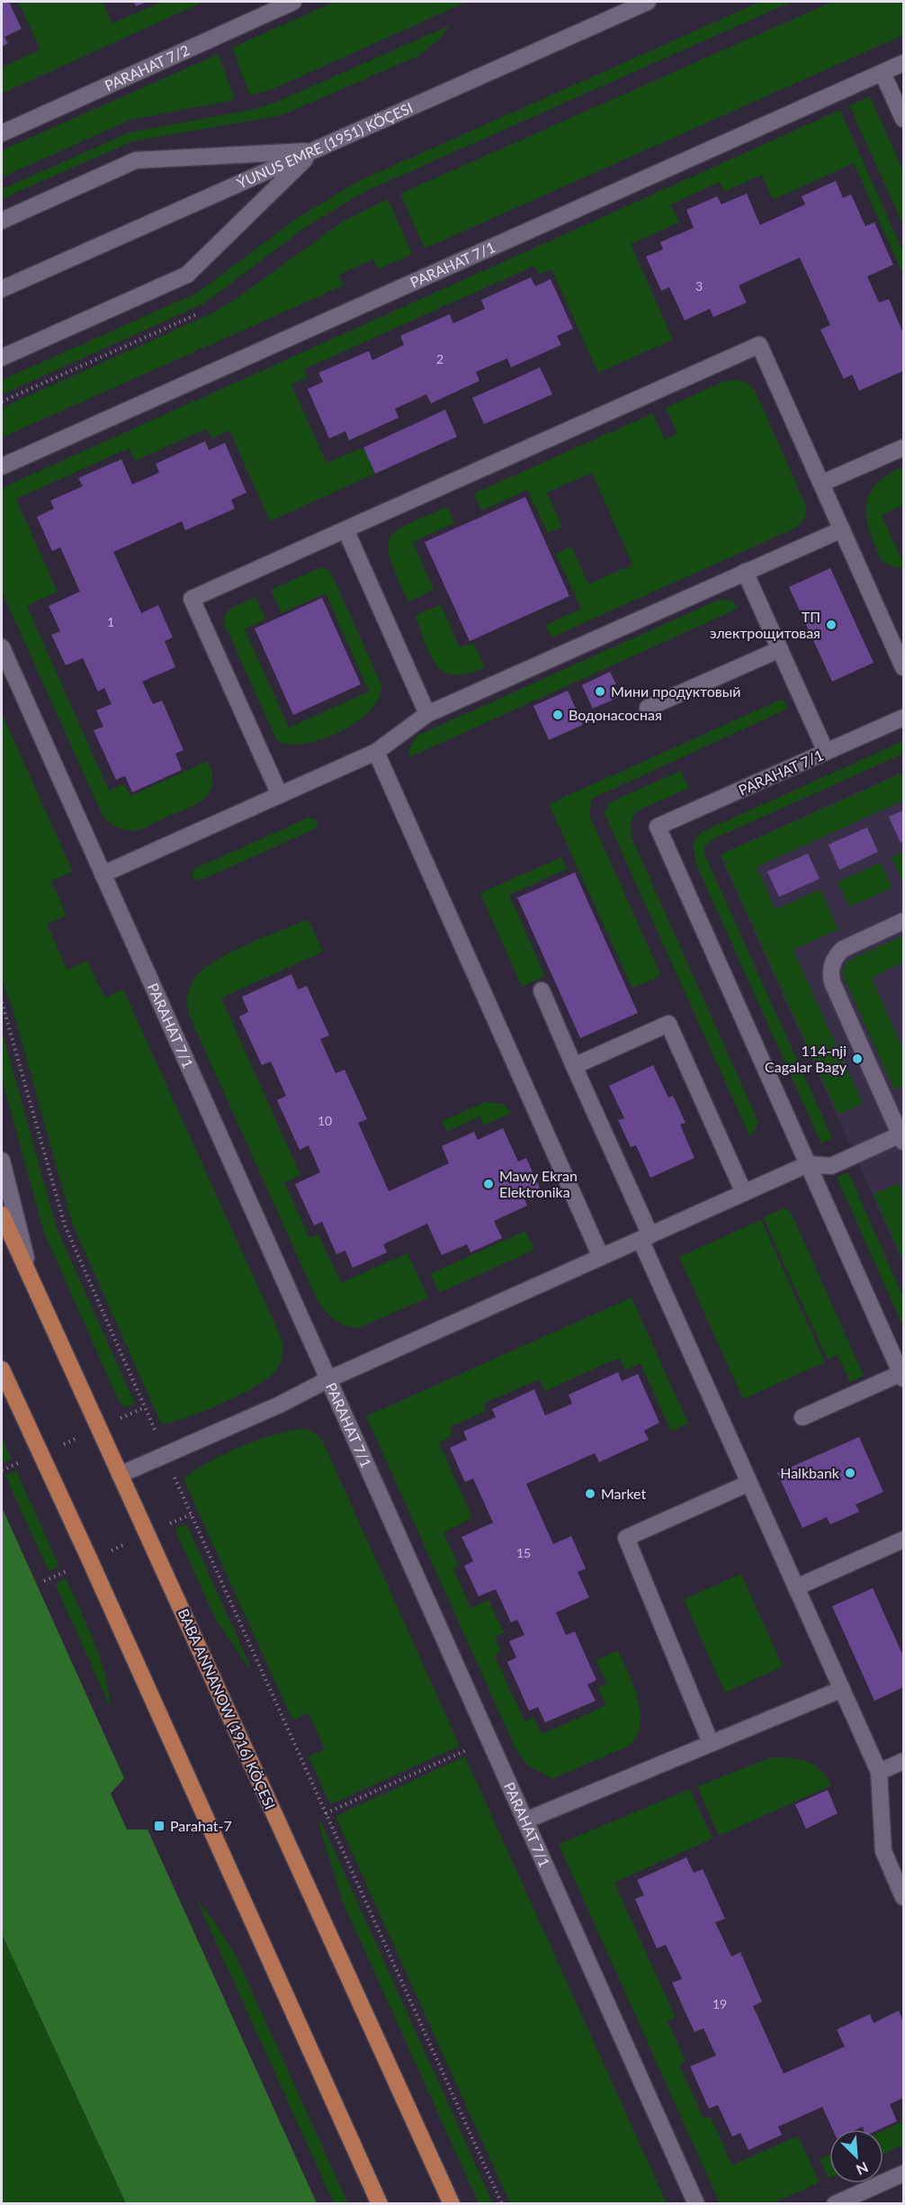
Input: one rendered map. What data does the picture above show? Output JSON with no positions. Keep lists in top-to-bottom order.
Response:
{
  "streets": {
    "main road": ["BABA ANNANOW (1916) KÖÇESI"],
    "street": ["PARAHAT 7/2", "ÝUNUS EMRE (1951) KÖÇESI", "PARAHAT 7/1"]
  },
  "places": {
    "other": [
      "ТП электрощитовая",
      "Мини продуктовый",
      "Водонасосная",
      "114-nji Cagalar Bagy",
      "Mawy Ekran Elektronika",
      "Halkbank",
      "Market"
    ],
    "transit": ["Parahat-7"]
  },
  "house_numbers": [
    "3",
    "2",
    "1",
    "10",
    "15",
    "19"
  ],
  "north": "bottom right"
}
